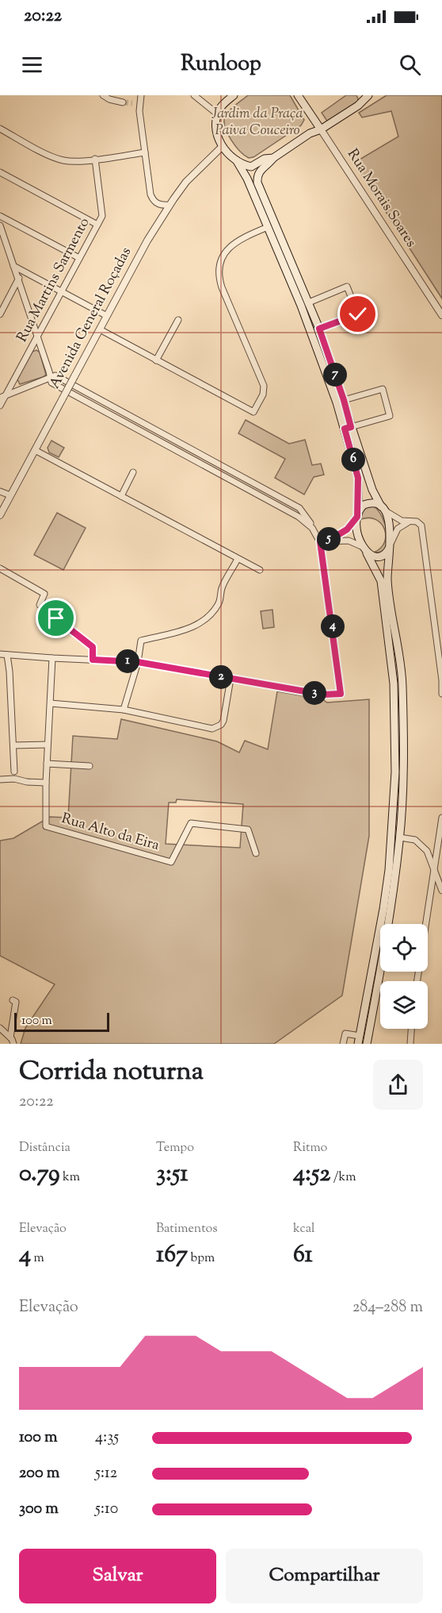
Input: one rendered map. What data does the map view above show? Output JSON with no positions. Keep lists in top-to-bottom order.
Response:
{
  "streets": {
    "main road": ["Rua Morais Soares"],
    "street": ["Rua Martins Sarmento", "Avenida General Roçadas", "Rua Alto da Eira"]
  },
  "parks": ["Jardim da Praça Paiva Couceiro"],
  "scale_bar": "100 m",
  "page": {
    "status": "20:22",
    "header": "Runloop",
    "pins": [
      "7",
      "6",
      "5",
      "4",
      "1",
      "2",
      "3"
    ],
    "scale": "100 m",
    "heading": ["Corrida noturna", "20:22"],
    "stats": [
      ["Distância", "0.79 km"],
      ["Tempo", "3:51"],
      ["Ritmo", "4:52 /km"],
      ["Elevação", "4 m"],
      ["Batimentos", "167 bpm"],
      ["kcal", "61"]
    ],
    "chart": ["Elevação", "284–288 m"],
    "list": [
      {
        "name": "100 m",
        "note": "4:35"
      },
      {
        "name": "200 m",
        "note": "5:12"
      },
      {
        "name": "300 m",
        "note": "5:10"
      }
    ],
    "buttons": ["Salvar", "Compartilhar"]
  }
}
